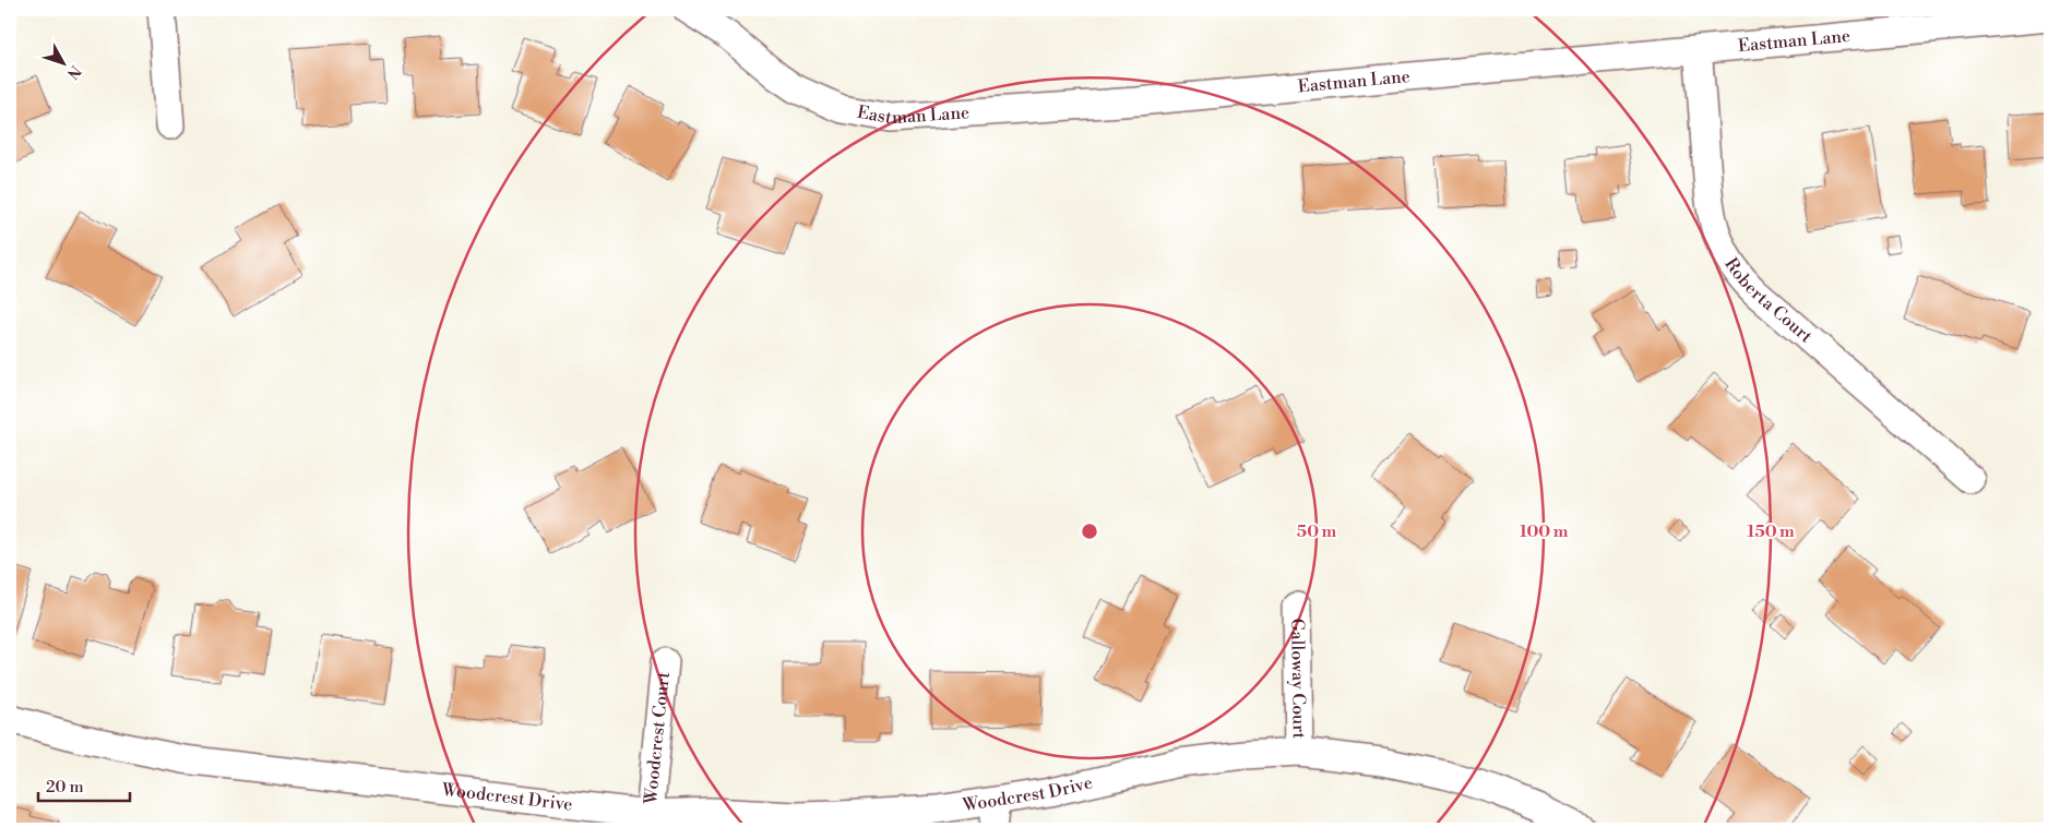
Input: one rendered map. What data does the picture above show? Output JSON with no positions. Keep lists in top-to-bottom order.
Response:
{
  "streets": {
    "street": [
      "Eastman Lane",
      "Roberta Court",
      "Galloway Court",
      "Woodcrest Court",
      "Woodcrest Drive"
    ]
  },
  "crossings": [
    ["Eastman Lane", "Roberta Court"],
    ["Galloway Court", "Woodcrest Drive"],
    ["Woodcrest Court", "Woodcrest Drive"]
  ],
  "scale_bar": "20 m",
  "north": "bottom right",
  "rings": ["50 m", "100 m", "150 m"]
}
